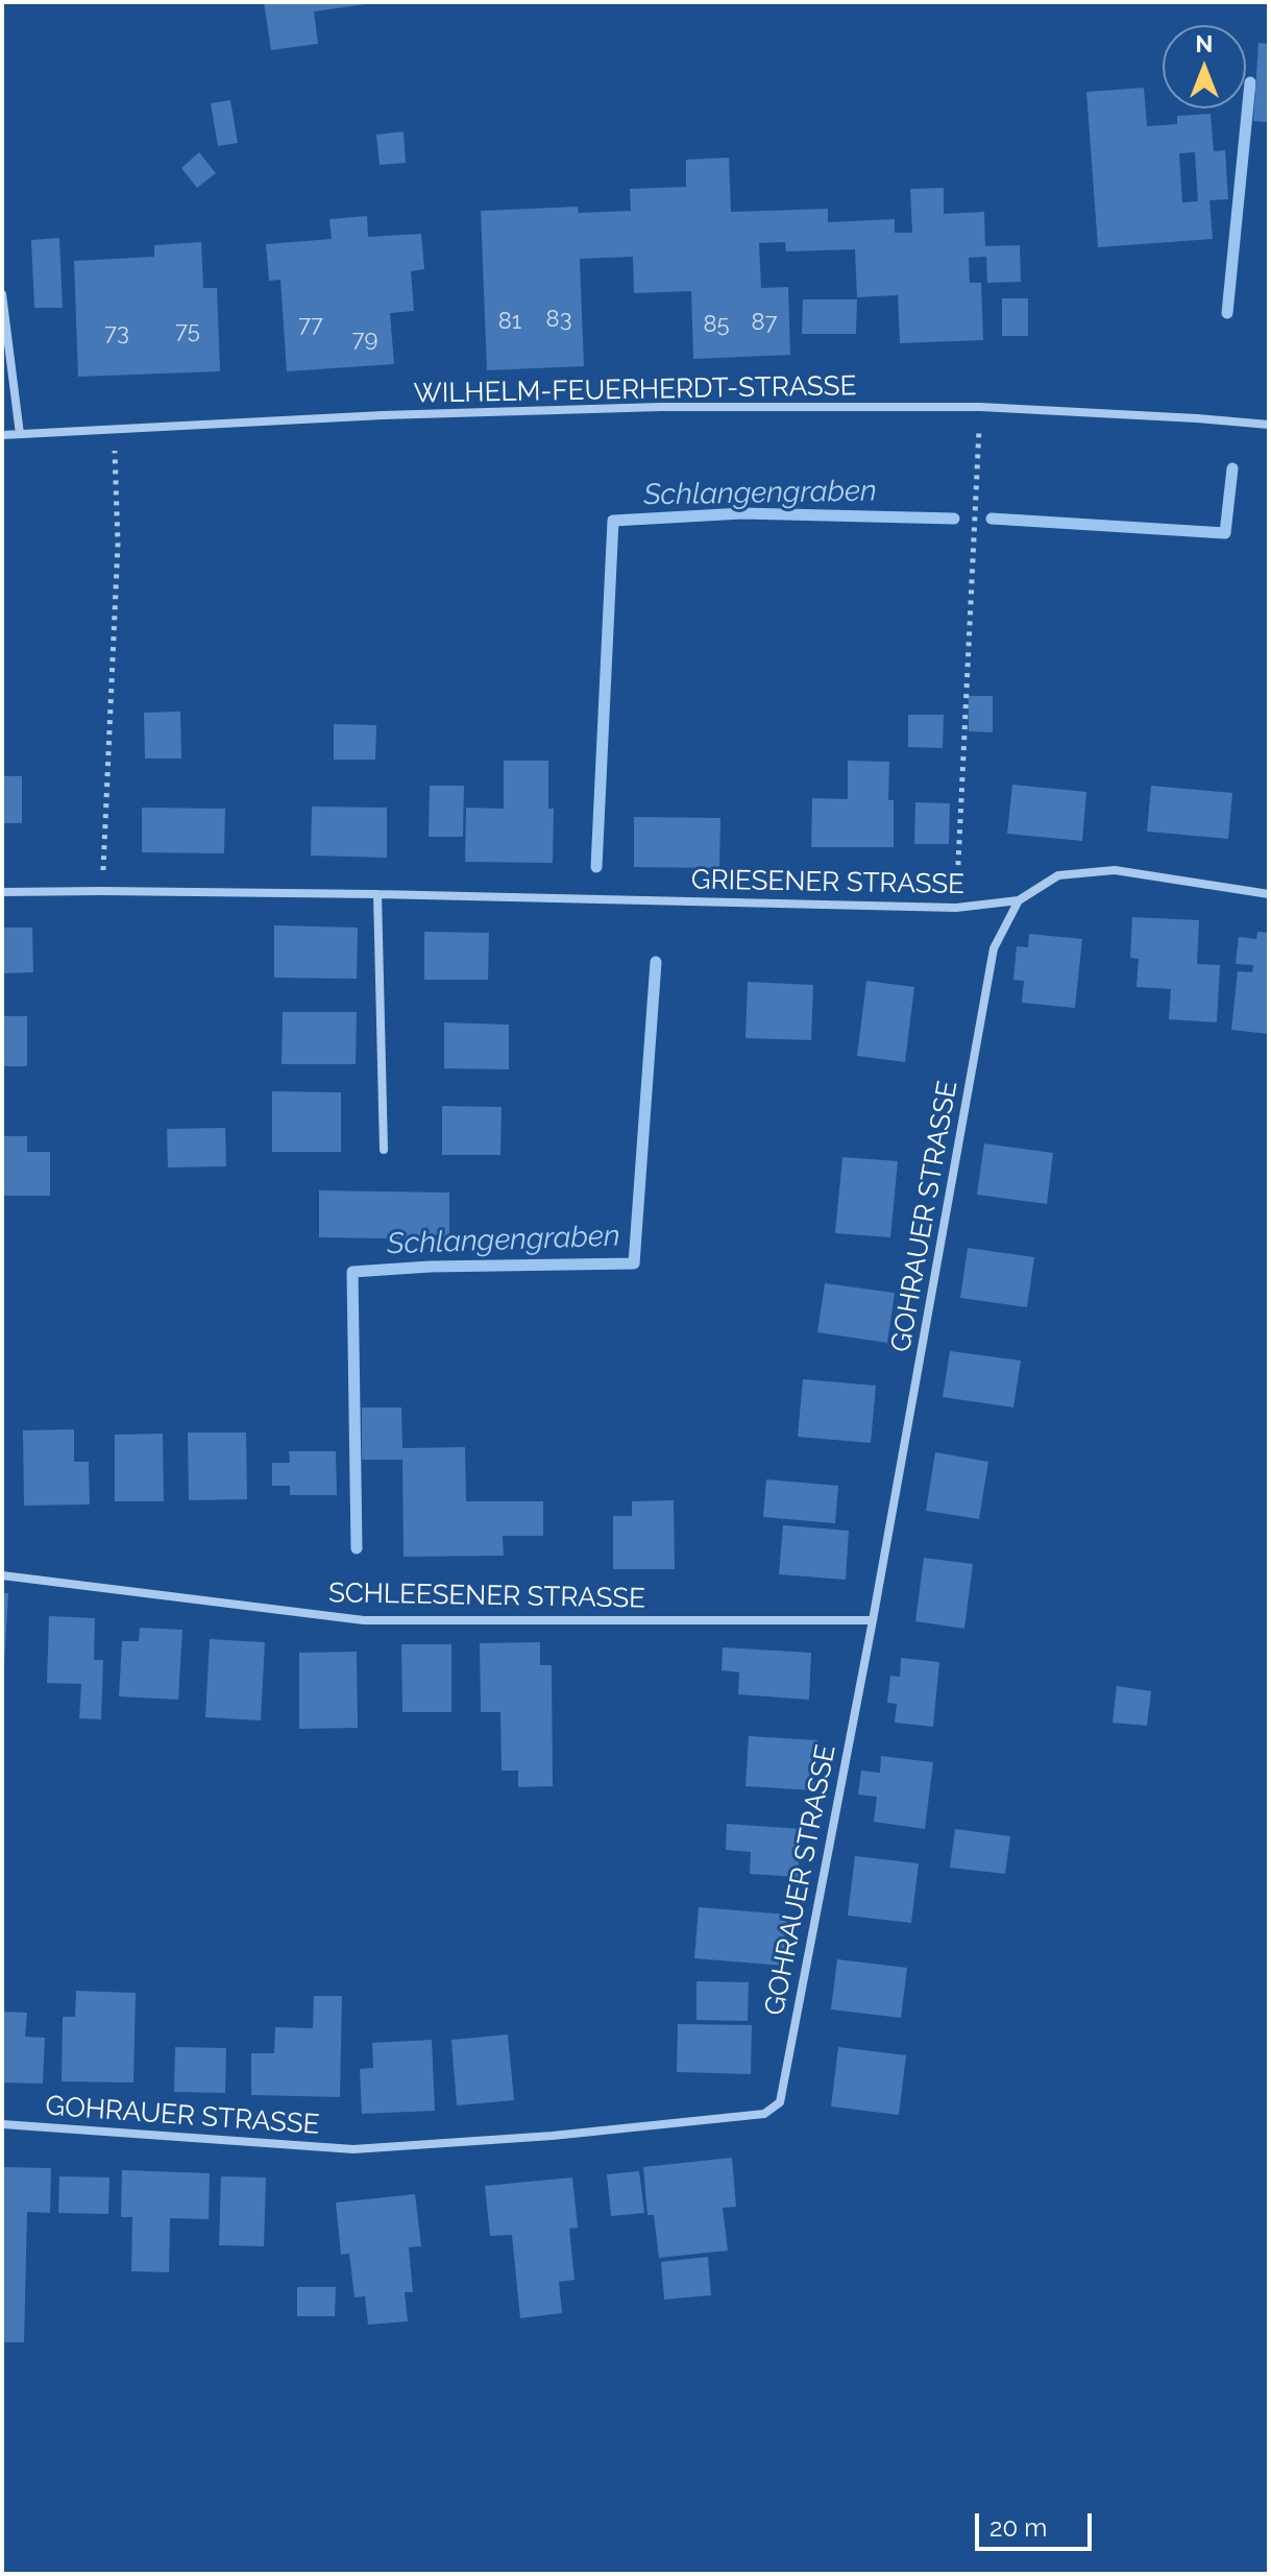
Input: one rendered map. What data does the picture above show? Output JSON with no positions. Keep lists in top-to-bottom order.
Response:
{
  "streets": {
    "street": [
      "WILHELM-FEUERHERDT-STRASSE",
      "GRIESENER STRASSE",
      "GOHRAUER STRASSE",
      "SCHLEESENER STRASSE"
    ]
  },
  "crossings": [
    ["GRIESENER STRASSE", "GOHRAUER STRASSE"],
    ["GOHRAUER STRASSE", "SCHLEESENER STRASSE"]
  ],
  "water": ["Schlangengraben"],
  "house_numbers": [
    "83",
    "81",
    "87",
    "77",
    "85",
    "75",
    "73",
    "79"
  ],
  "scale_bar": "20 m",
  "north": "top"
}
